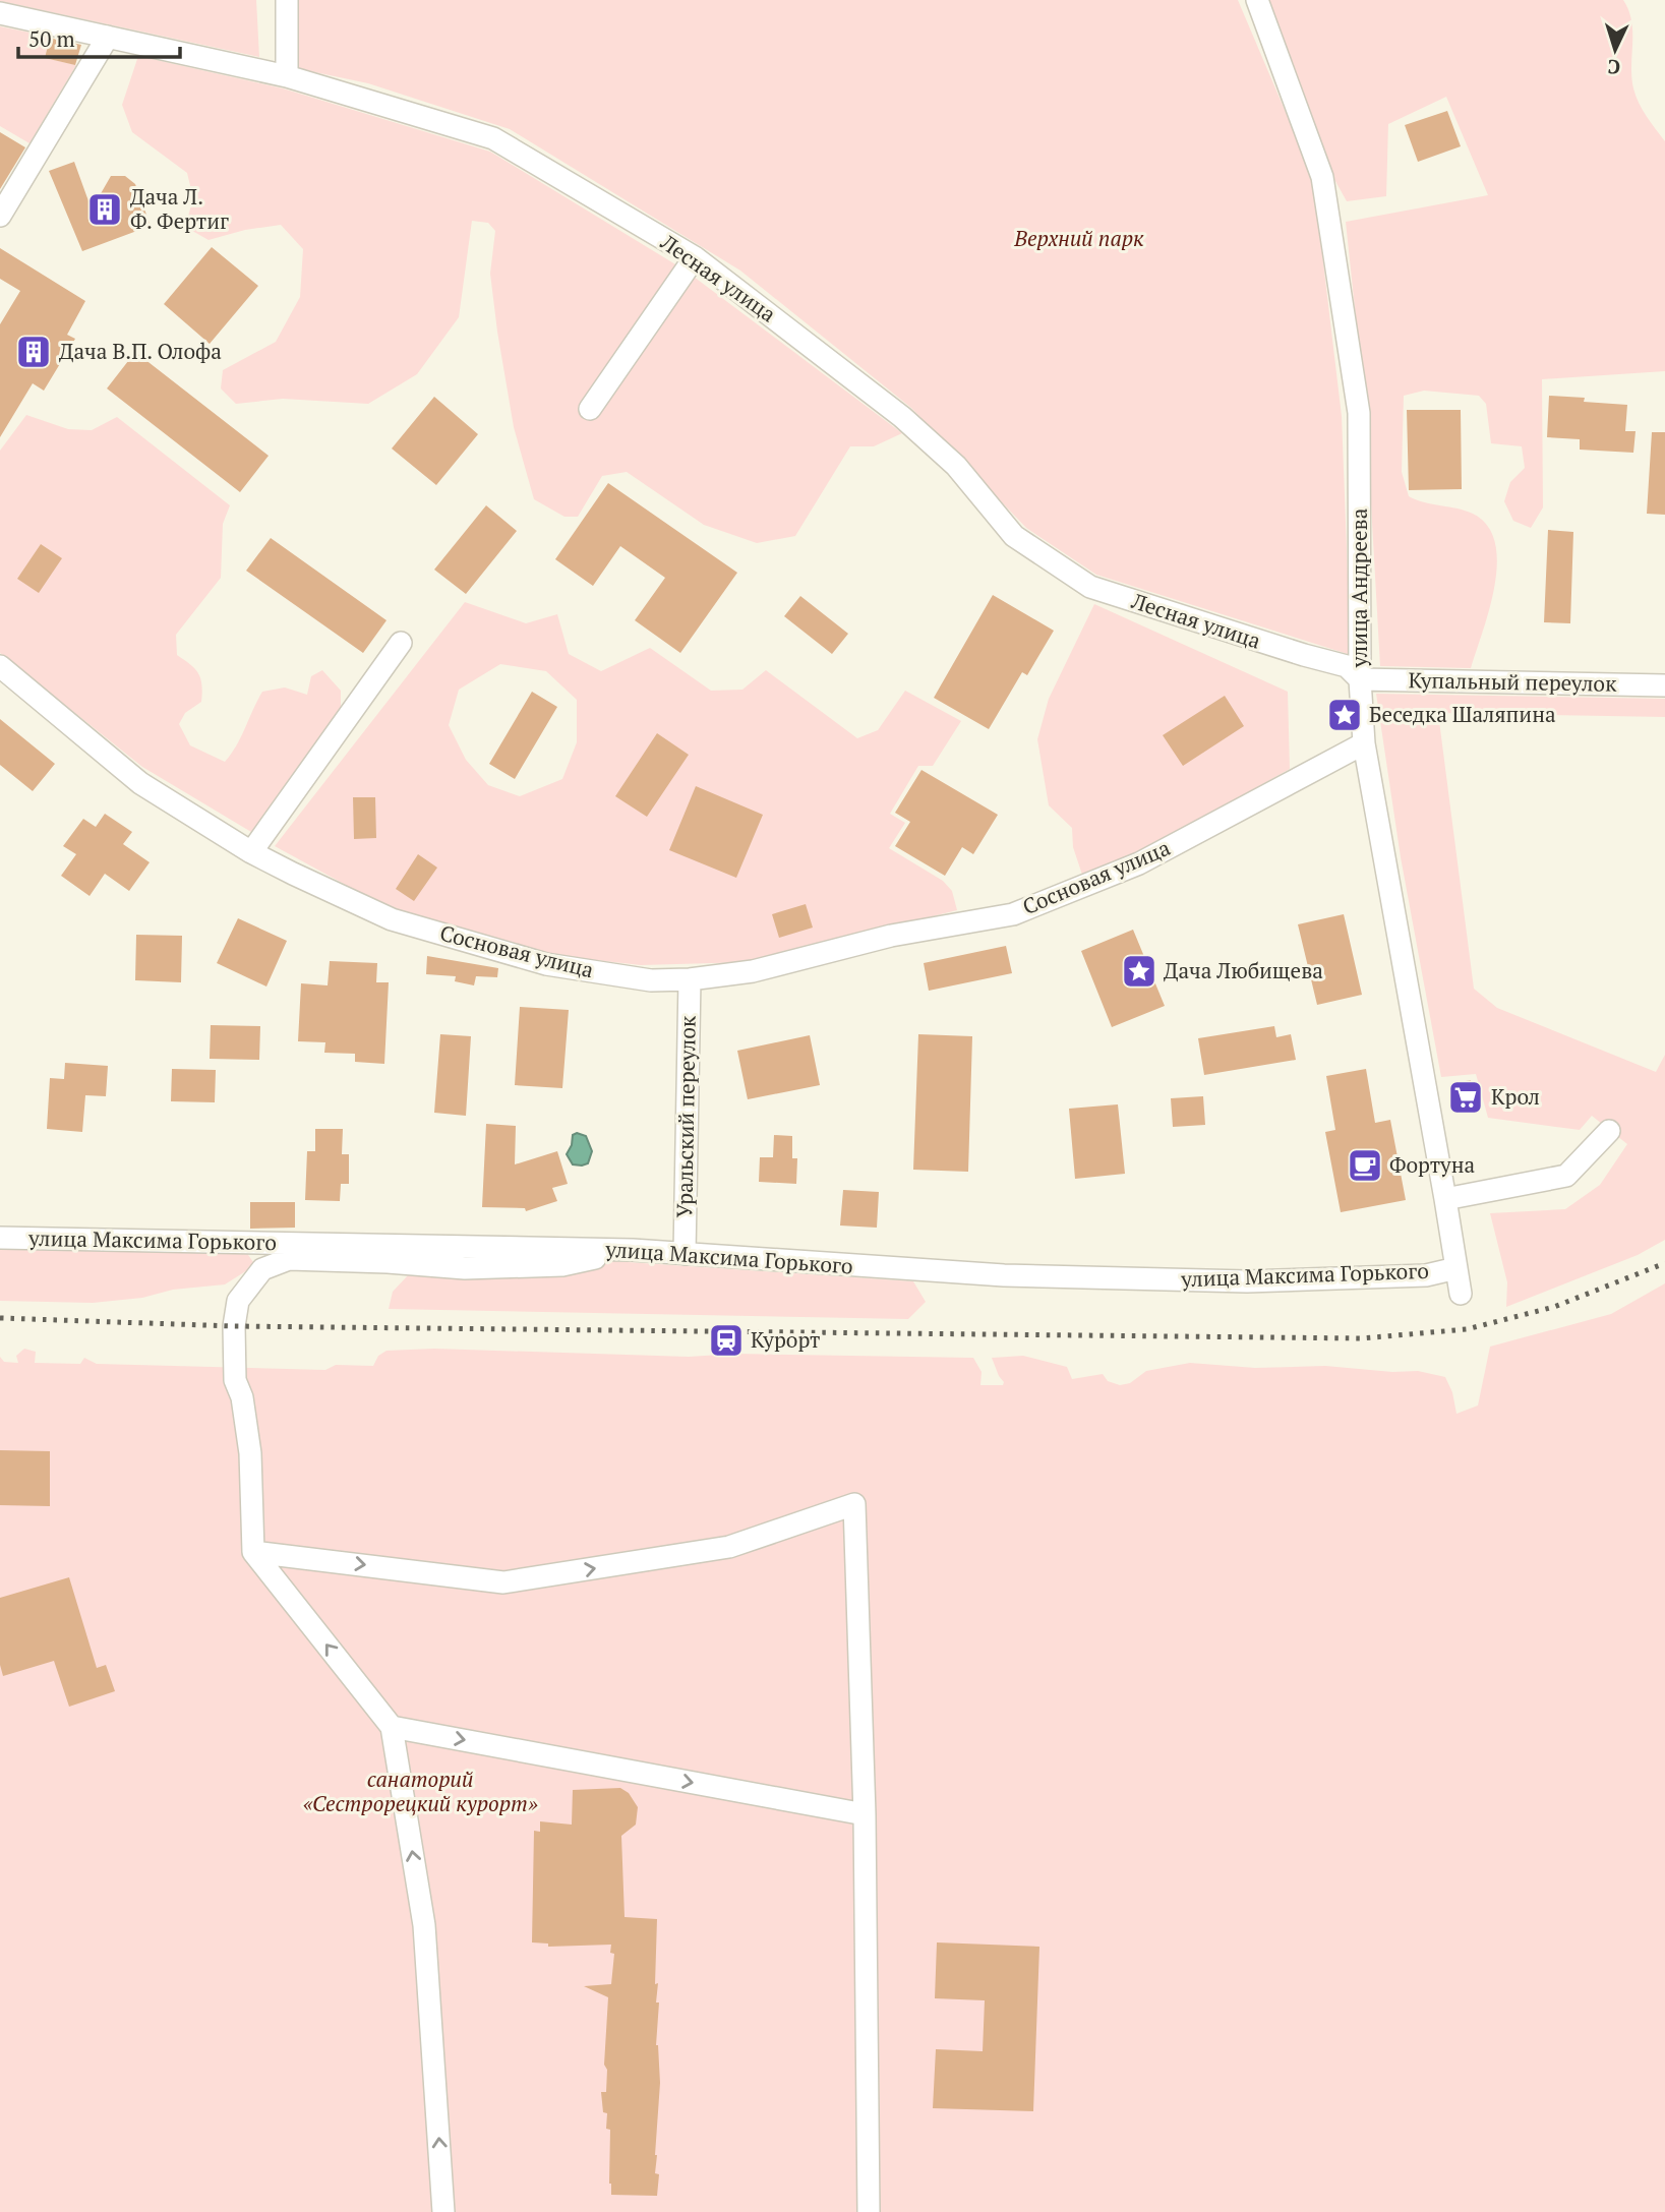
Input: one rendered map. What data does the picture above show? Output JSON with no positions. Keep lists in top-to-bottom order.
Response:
{
  "streets": {
    "street": [
      "Лесная улица",
      "улица Андреева",
      "Купальный переулок",
      "Сосновая улица",
      "Уральский переулок",
      "улица Максима Горького"
    ]
  },
  "crossings": [
    ["Лесная улица", "улица Андреева"],
    ["Лесная улица", "Купальный переулок"],
    ["улица Андреева", "Купальный переулок"],
    ["улица Андреева", "Сосновая улица"],
    ["улица Андреева", "улица Максима Горького"],
    ["Сосновая улица", "Уральский переулок"],
    ["Уральский переулок", "улица Максима Горького"]
  ],
  "parks": ["Верхний парк", "санаторий «Сестрорецкий курорт»"],
  "places": {
    "building": ["Дача Л. Ф. Фертиг", "Дача В.П. Олофа"],
    "place": ["Беседка Шаляпина", "Дача Любищева"],
    "supermarket": ["Крол"],
    "cafe": ["Фортуна"],
    "station": ["Курорт"]
  },
  "scale_bar": "50 m",
  "north": "bottom"
}
